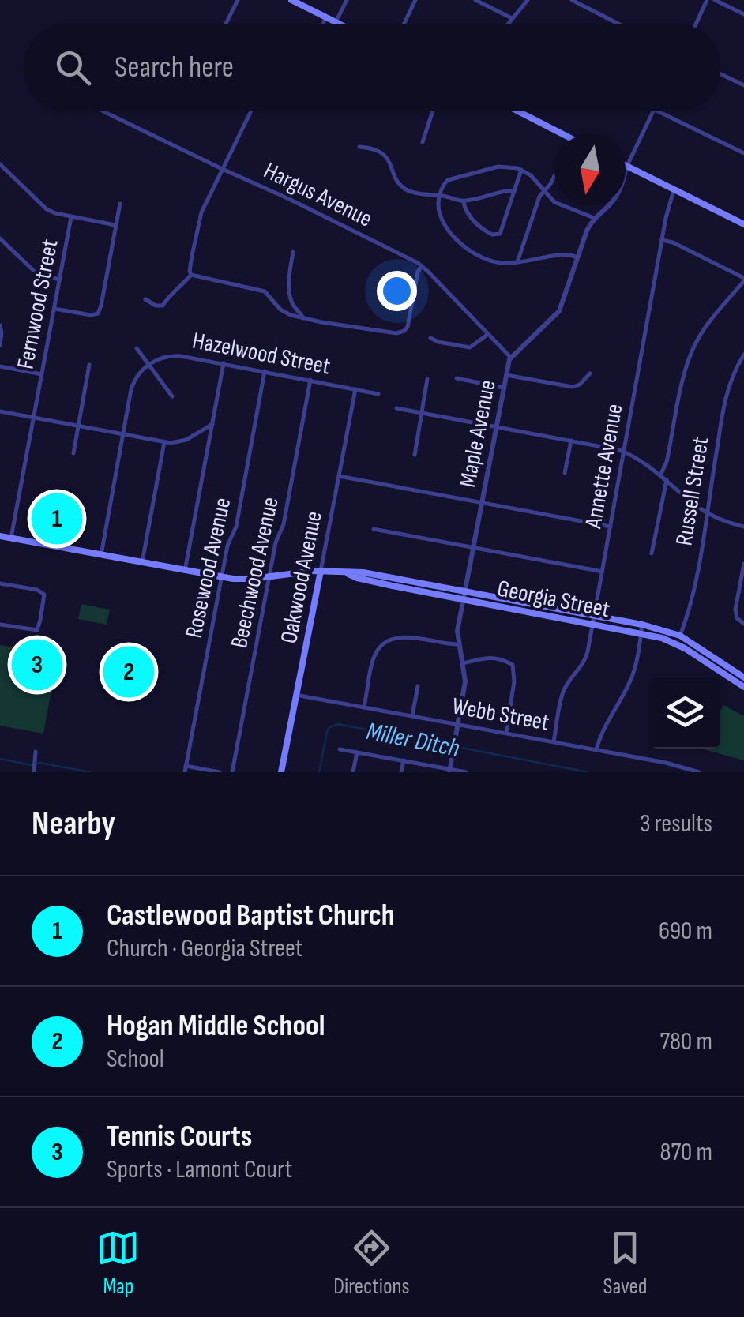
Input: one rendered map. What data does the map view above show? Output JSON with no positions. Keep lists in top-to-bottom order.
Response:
{
  "streets": {
    "main road": ["Oakwood Avenue", "Georgia Street"],
    "street": [
      "Hargus Avenue",
      "Fernwood Street",
      "Hazelwood Street",
      "Maple Avenue",
      "Annette Avenue",
      "Russell Street",
      "Rosewood Avenue",
      "Beechwood Avenue",
      "Webb Street"
    ]
  },
  "crossings": [
    ["Hargus Avenue", "Maple Avenue"],
    ["Fernwood Street", "Georgia Street"],
    ["Hazelwood Street", "Rosewood Avenue"],
    ["Hazelwood Street", "Beechwood Avenue"],
    ["Hazelwood Street", "Oakwood Avenue"],
    ["Maple Avenue", "Georgia Street"],
    ["Maple Avenue", "Webb Street"],
    ["Annette Avenue", "Georgia Street"],
    ["Annette Avenue", "Webb Street"],
    ["Russell Street", "Georgia Street"],
    ["Rosewood Avenue", "Georgia Street"],
    ["Beechwood Avenue", "Georgia Street"],
    ["Oakwood Avenue", "Georgia Street"],
    ["Oakwood Avenue", "Webb Street"]
  ],
  "water": ["Miller Ditch"],
  "north": "bottom",
  "page": {
    "search": "Search here",
    "pins": ["1", "3", "2"],
    "heading": ["Nearby", "3 results"],
    "list": [
      {
        "mark": "1",
        "name": "Castlewood Baptist Church",
        "note": "Church · Georgia Street",
        "value": "690 m"
      },
      {
        "mark": "2",
        "name": "Hogan Middle School",
        "note": "School",
        "value": "780 m"
      },
      {
        "mark": "3",
        "name": "Tennis Courts",
        "note": "Sports · Lamont Court",
        "value": "870 m"
      }
    ],
    "nav": ["Map", "Directions", "Saved"]
  }
}
